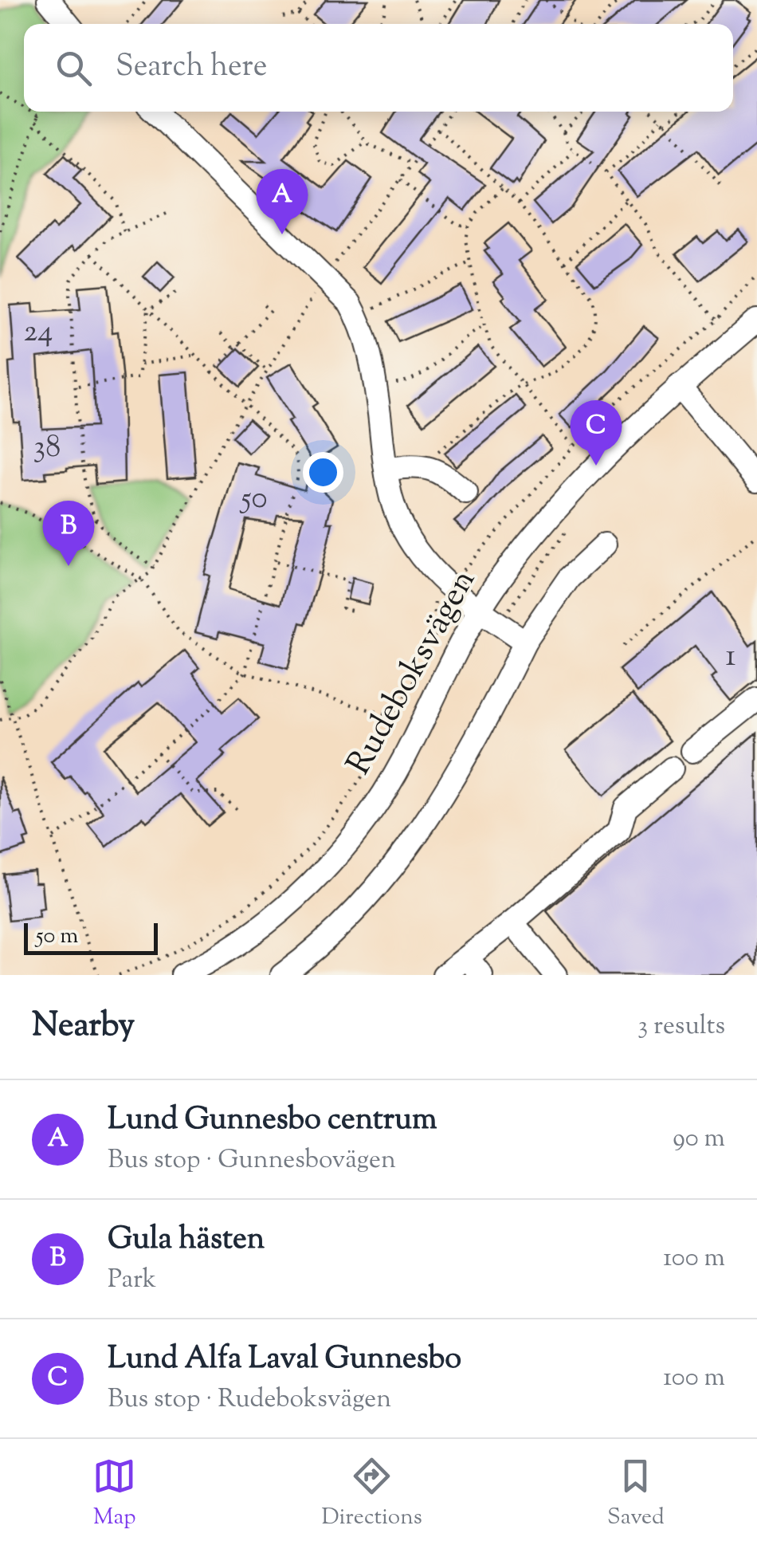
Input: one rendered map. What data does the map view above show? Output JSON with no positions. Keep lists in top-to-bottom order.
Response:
{
  "streets": {
    "street": ["Rudeboksvägen"]
  },
  "house_numbers": [
    "24",
    "38",
    "50",
    "1"
  ],
  "scale_bar": "50 m",
  "page": {
    "search": "Search here",
    "pins": ["A", "C", "B"],
    "scale": "50 m",
    "heading": ["Nearby", "3 results"],
    "list": [
      {
        "mark": "A",
        "name": "Lund Gunnesbo centrum",
        "note": "Bus stop · Gunnesbovägen",
        "value": "90 m"
      },
      {
        "mark": "B",
        "name": "Gula hästen",
        "note": "Park",
        "value": "100 m"
      },
      {
        "mark": "C",
        "name": "Lund Alfa Laval Gunnesbo",
        "note": "Bus stop · Rudeboksvägen",
        "value": "100 m"
      }
    ],
    "nav": ["Map", "Directions", "Saved"]
  }
}
